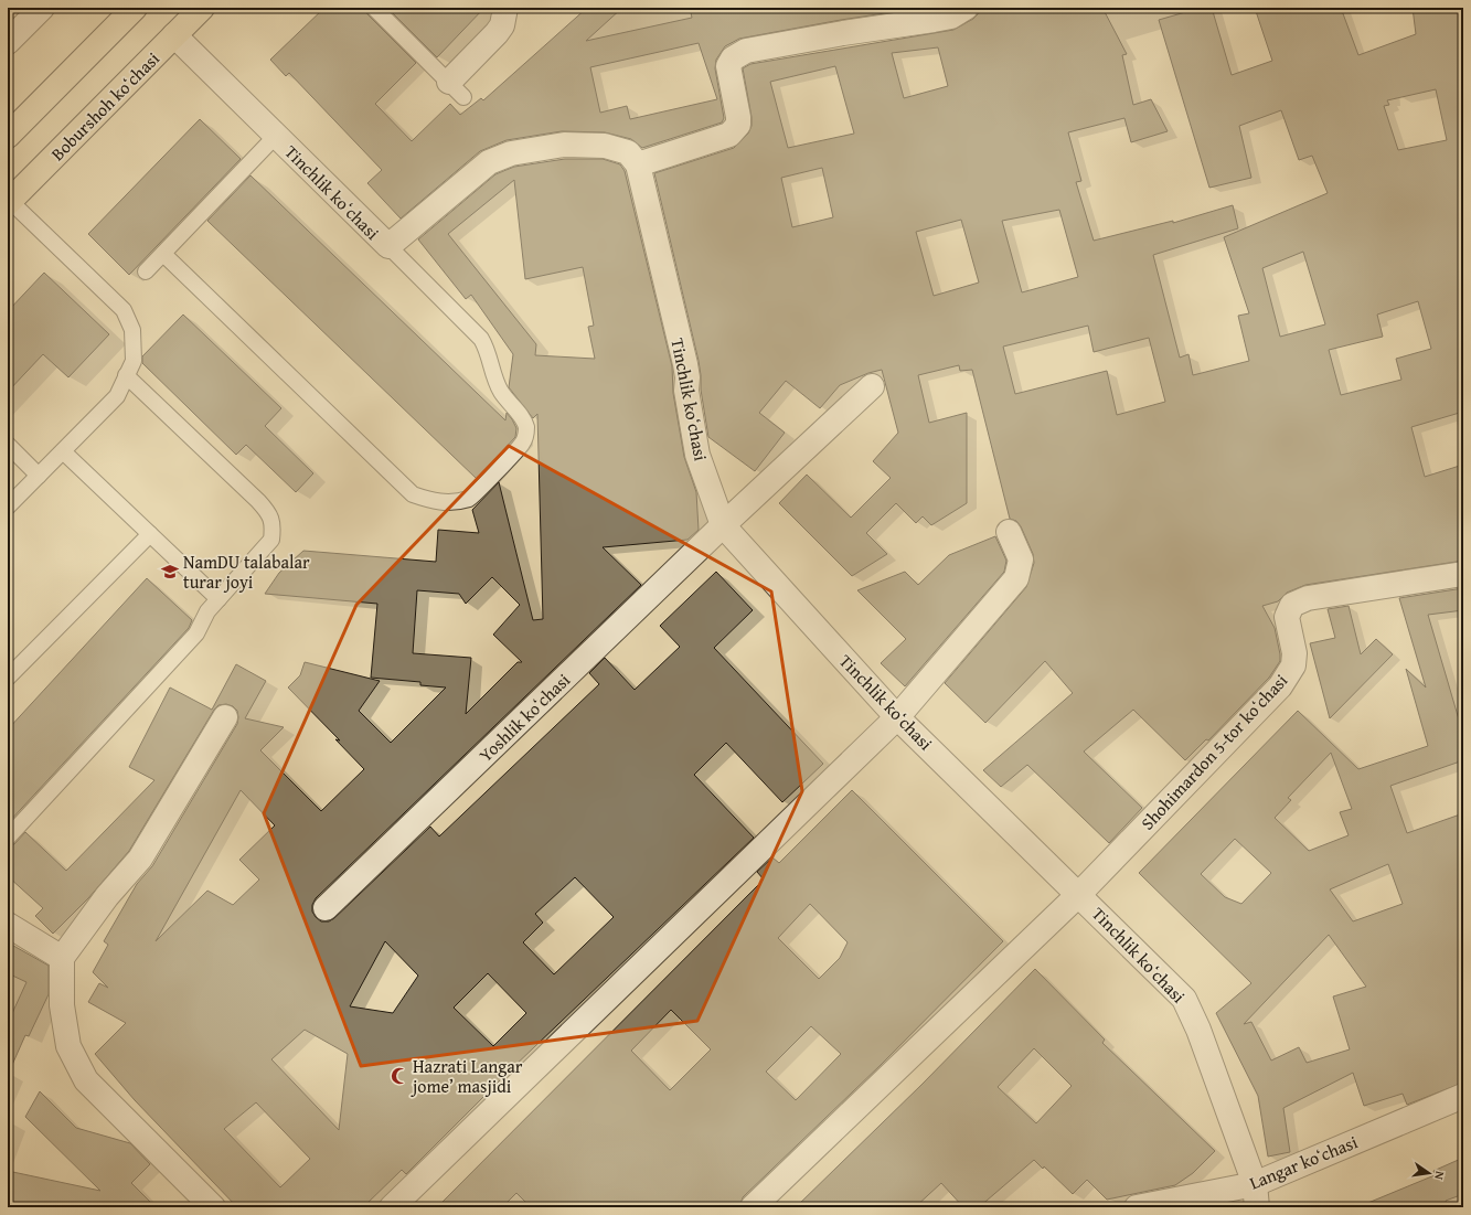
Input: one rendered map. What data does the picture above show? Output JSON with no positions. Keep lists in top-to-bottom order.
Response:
{
  "streets": {
    "main road": ["Boburshoh koʻchasi"],
    "street": [
      "Tinchlik koʻchasi",
      "Yoshlik koʻchasi",
      "Shohimardon 5-tor koʻchasi",
      "Langar koʻchasi"
    ]
  },
  "crossings": [
    ["Boburshoh koʻchasi", "Tinchlik koʻchasi"],
    ["Tinchlik koʻchasi", "Yoshlik koʻchasi"],
    ["Tinchlik koʻchasi", "Shohimardon 5-tor koʻchasi"],
    ["Tinchlik koʻchasi", "Langar koʻchasi"]
  ],
  "places": {
    "school or university": ["NamDU talabalar turar joyi"],
    "mosque": ["Hazrati Langar jome’ masjidi"]
  },
  "north": "right"
}
